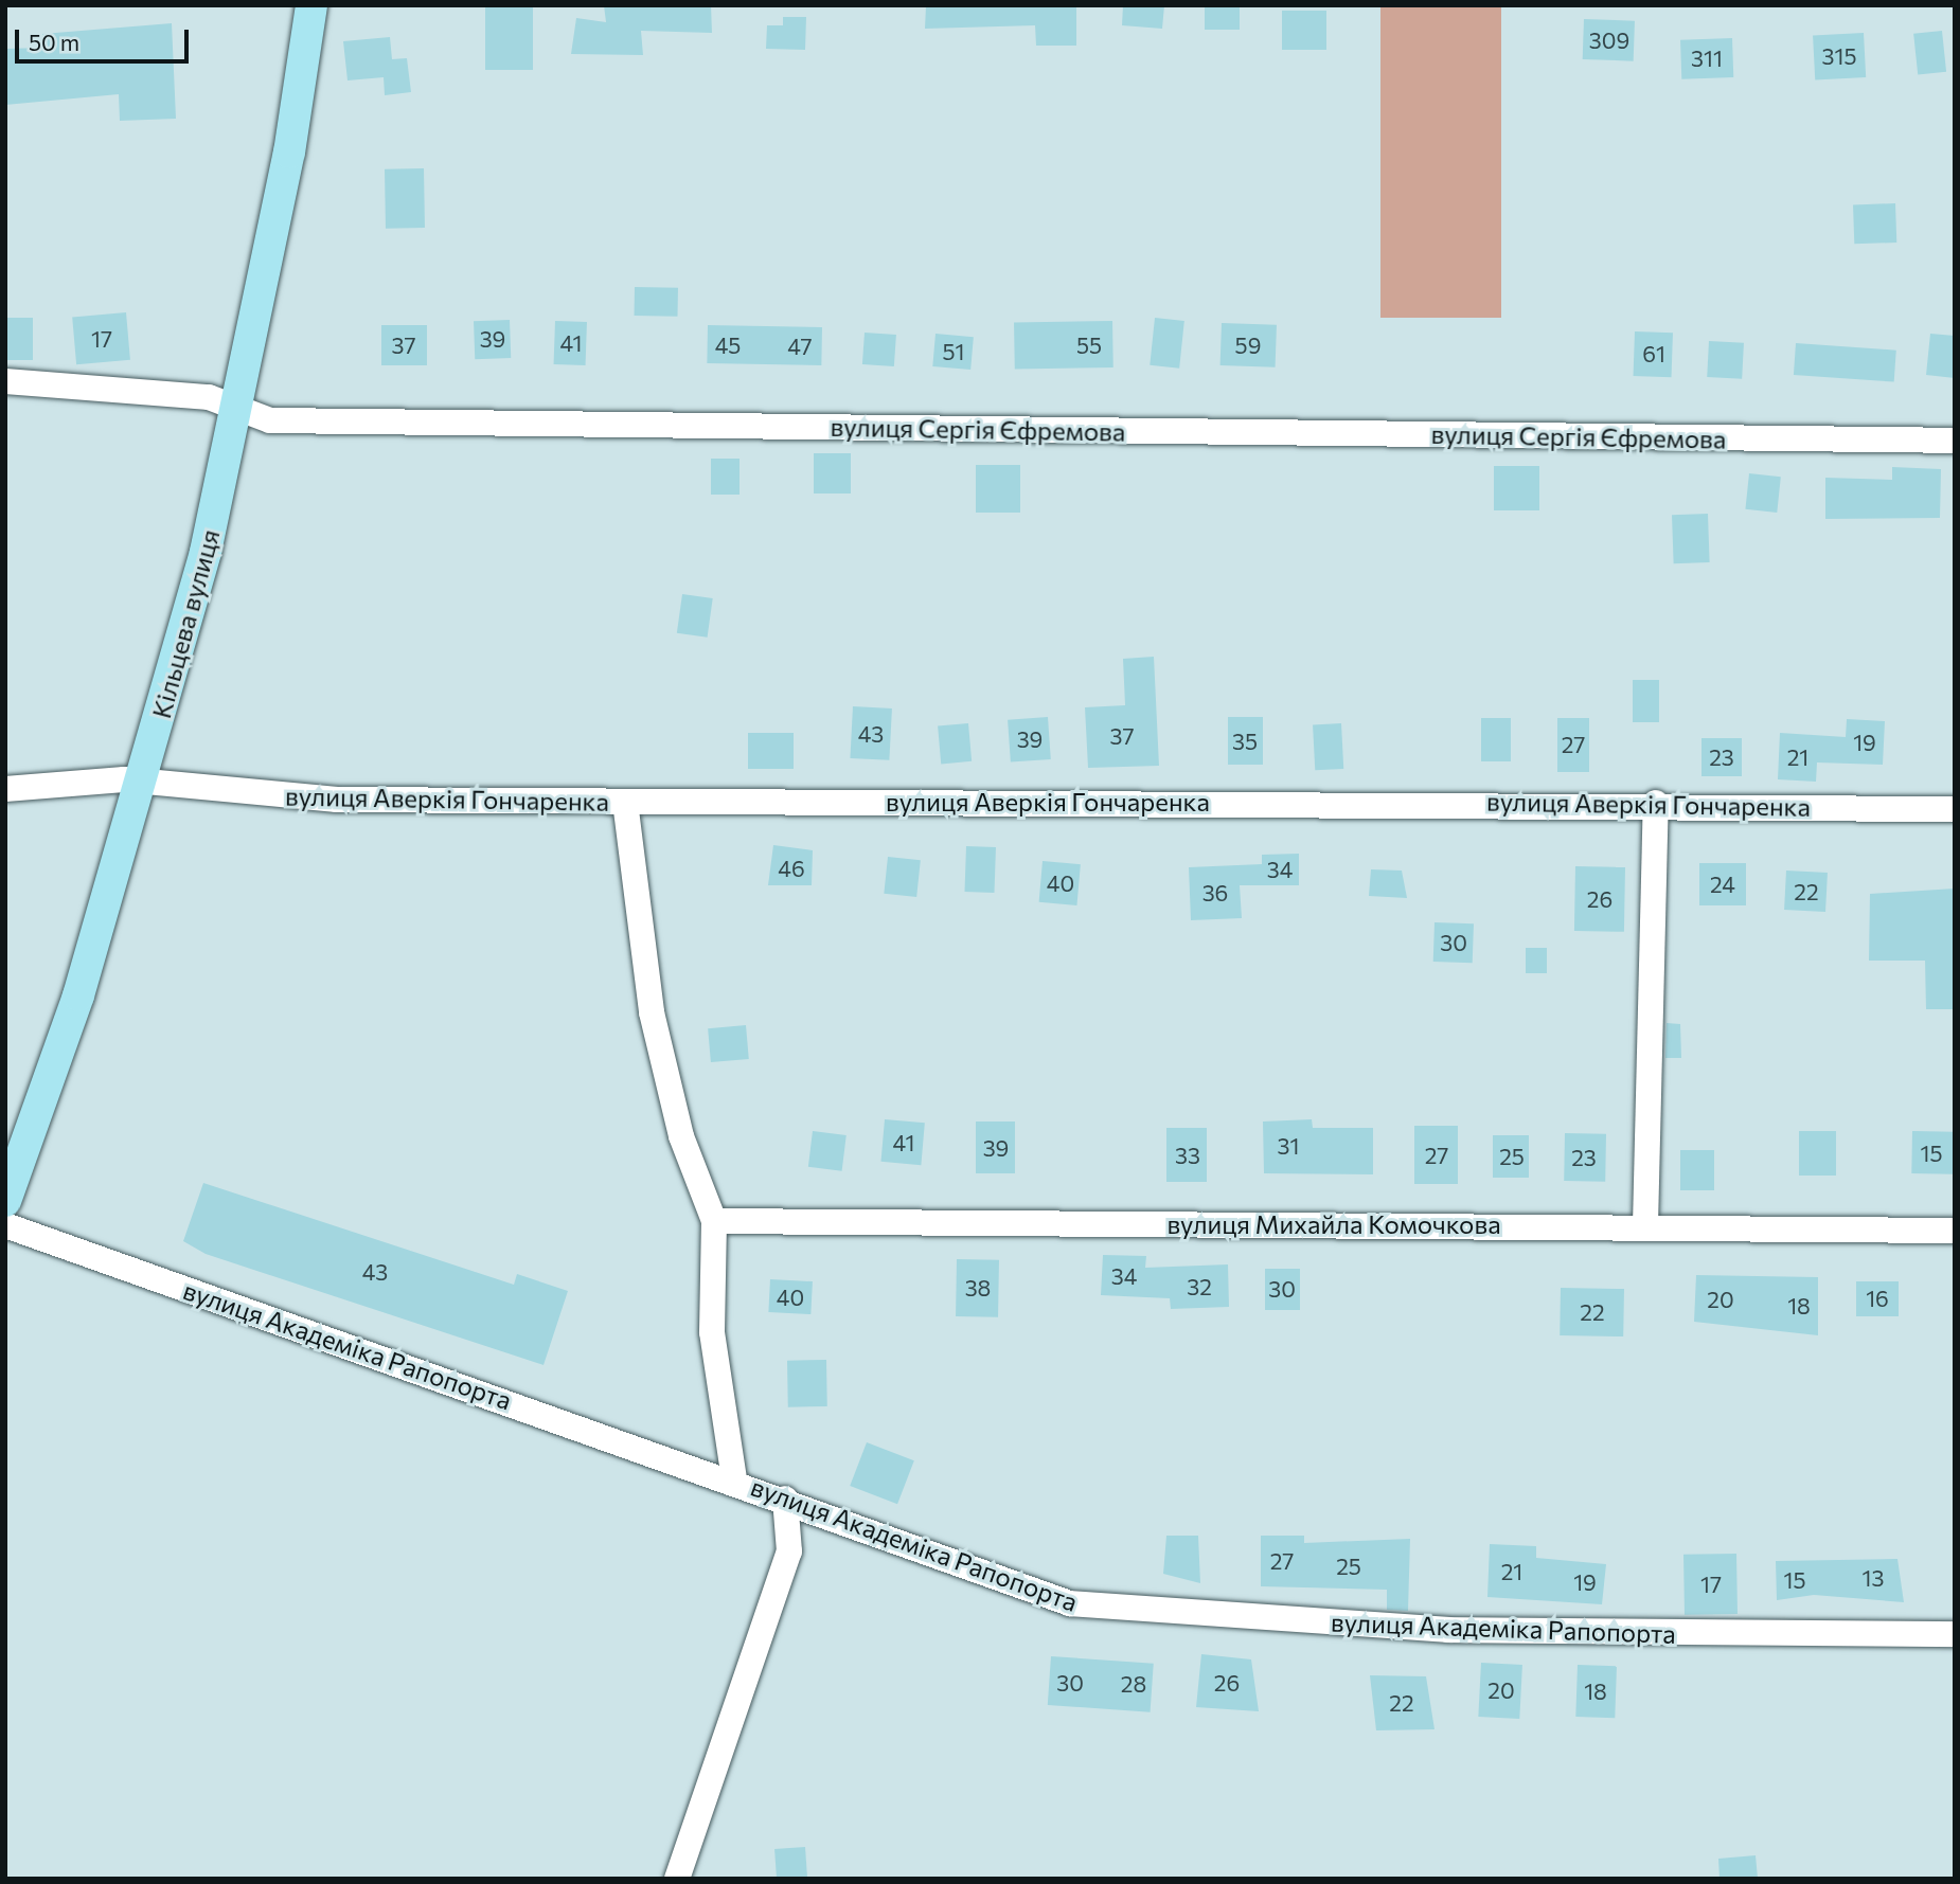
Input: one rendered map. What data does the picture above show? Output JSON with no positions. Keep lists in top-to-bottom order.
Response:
{
  "streets": {
    "main road": ["Кільцева вулиця"],
    "street": [
      "вулиця Сергія Єфремова",
      "вулиця Аверкія Гончаренка",
      "вулиця Михайла Комочкова",
      "вулиця Академіка Рапопорта"
    ]
  },
  "crossings": [
    ["вулиця Сергія Єфремова", "Кільцева вулиця"],
    ["Кільцева вулиця", "вулиця Аверкія Гончаренка"]
  ],
  "house_numbers": [
    "309",
    "315",
    "311",
    "17",
    "39",
    "41",
    "37",
    "45",
    "55",
    "59",
    "47",
    "51",
    "61",
    "43",
    "37",
    "39",
    "35",
    "19",
    "27",
    "23",
    "21",
    "46",
    "34",
    "40",
    "24",
    "22",
    "36",
    "26",
    "30",
    "41",
    "31",
    "39",
    "15",
    "33",
    "27",
    "25",
    "23",
    "43",
    "34",
    "32",
    "38",
    "30",
    "40",
    "16",
    "20",
    "18",
    "22",
    "27",
    "25",
    "21",
    "13",
    "15",
    "19",
    "17",
    "30",
    "26",
    "28",
    "20",
    "18",
    "22"
  ],
  "scale_bar": "50 m"
}
